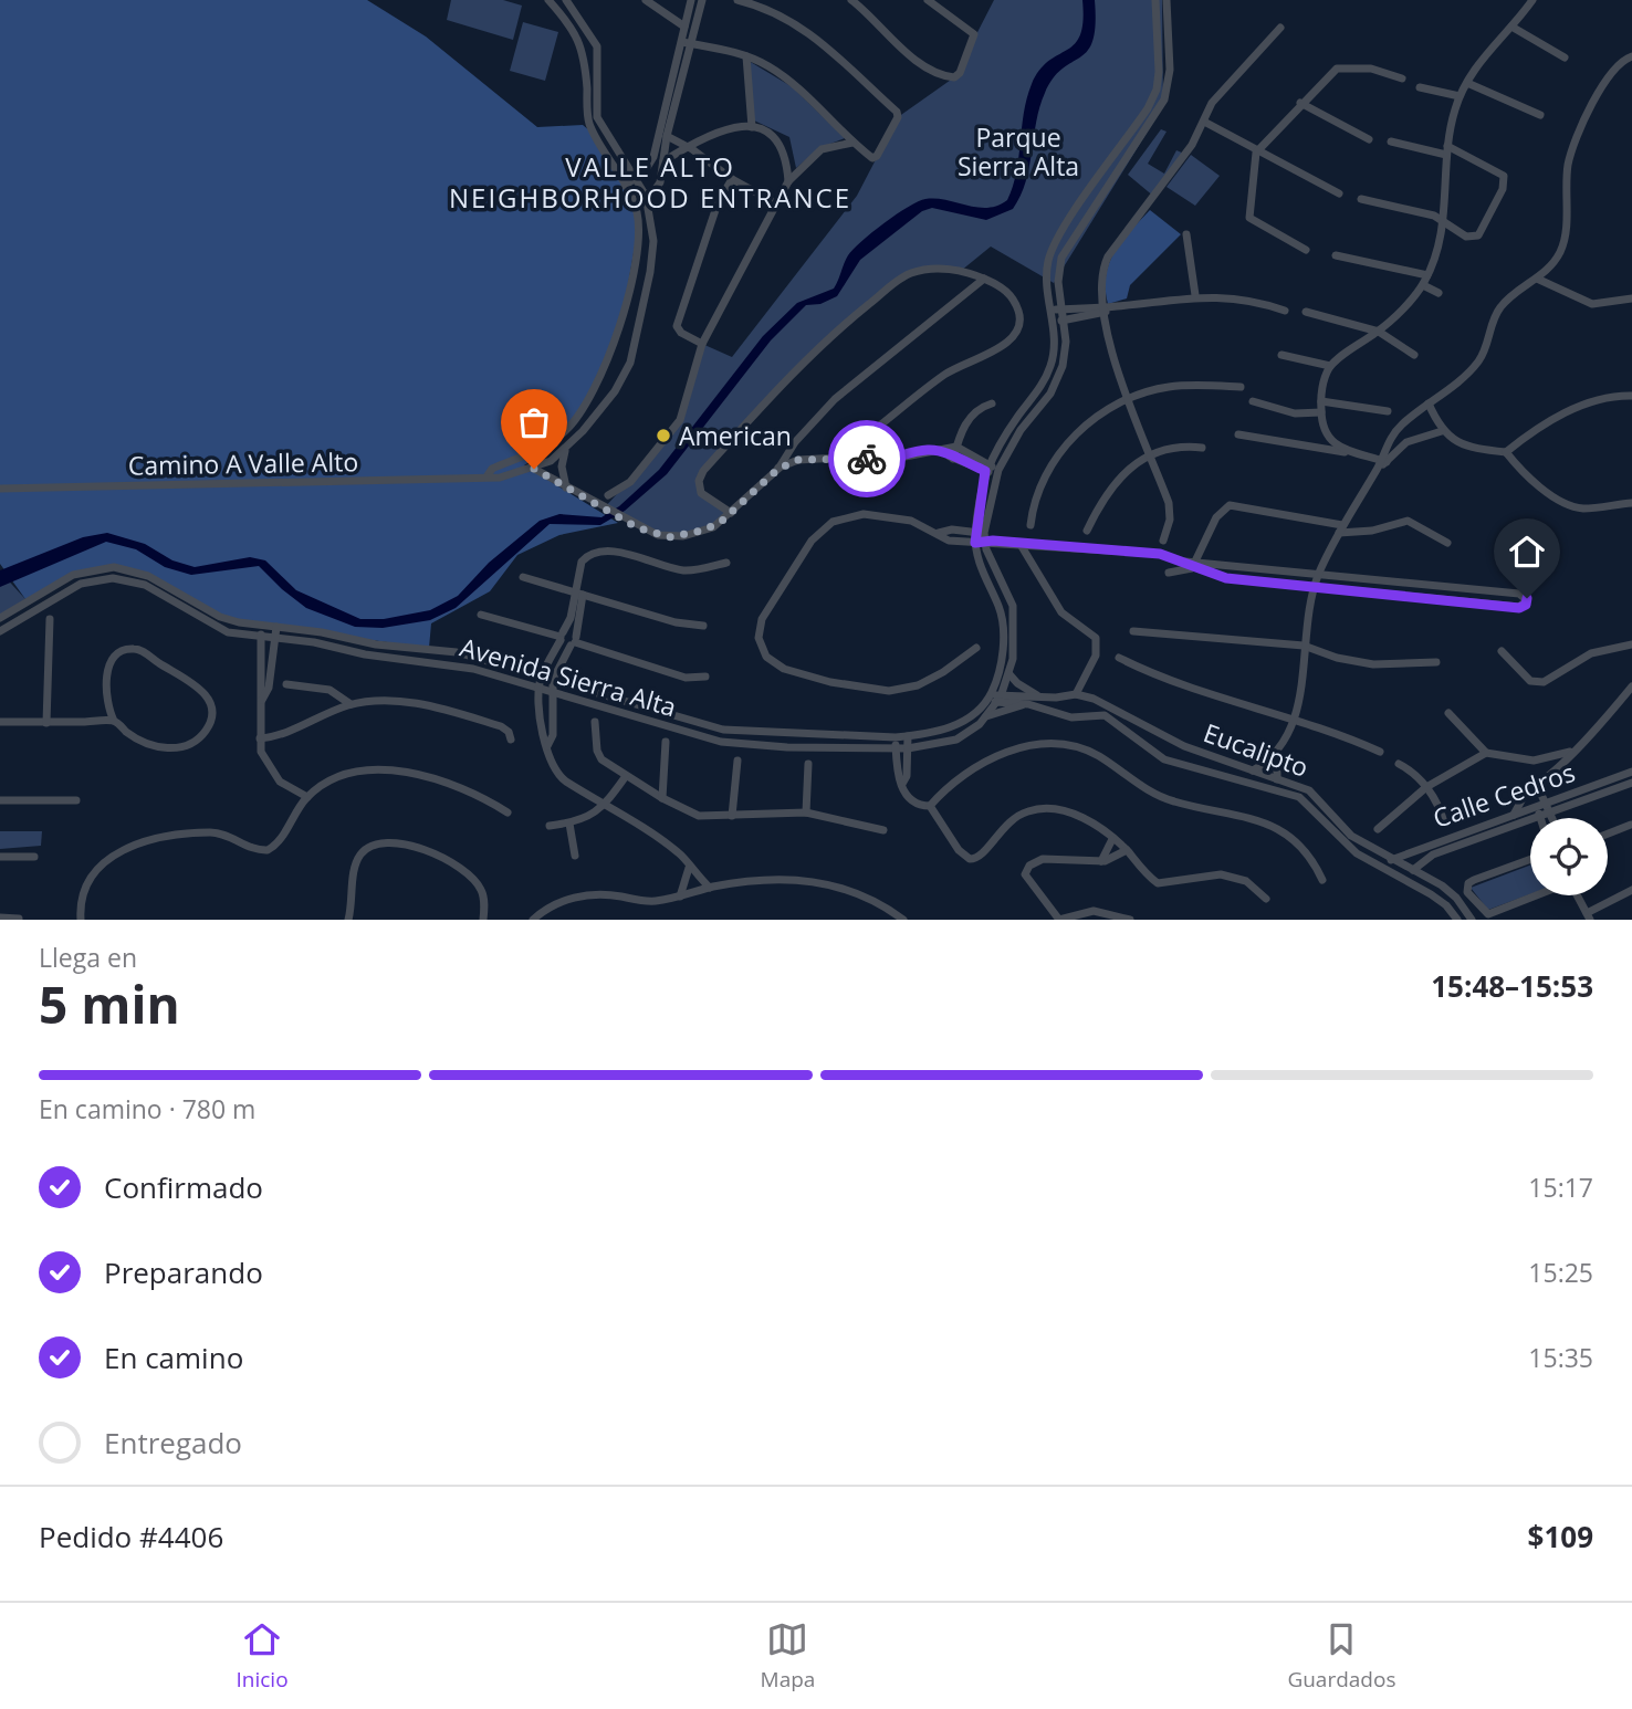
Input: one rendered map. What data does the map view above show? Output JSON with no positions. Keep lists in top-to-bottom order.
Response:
{
  "streets": {
    "street": [
      "Camino A Valle Alto",
      "Avenida Sierra Alta",
      "Eucalipto",
      "Calle Cedros"
    ]
  },
  "crossings": [
    ["Avenida Sierra Alta", "Eucalipto"],
    ["Eucalipto", "Calle Cedros"]
  ],
  "districts": ["VALLE ALTO NEIGHBORHOOD ENTRANCE"],
  "parks": ["Parque Sierra Alta"],
  "places": ["American"],
  "page": {
    "heading": ["5 min", "Llega en", "15:48–15:53"],
    "panel": ["Pedido #4406", "$109"],
    "bar": "En camino · 780 m",
    "list": [
      ["Confirmado", "15:17"],
      ["Preparando", "15:25"],
      ["En camino", "15:35"],
      "Entregado"
    ],
    "tabs": ["Inicio", "Mapa", "Guardados"]
  }
}
